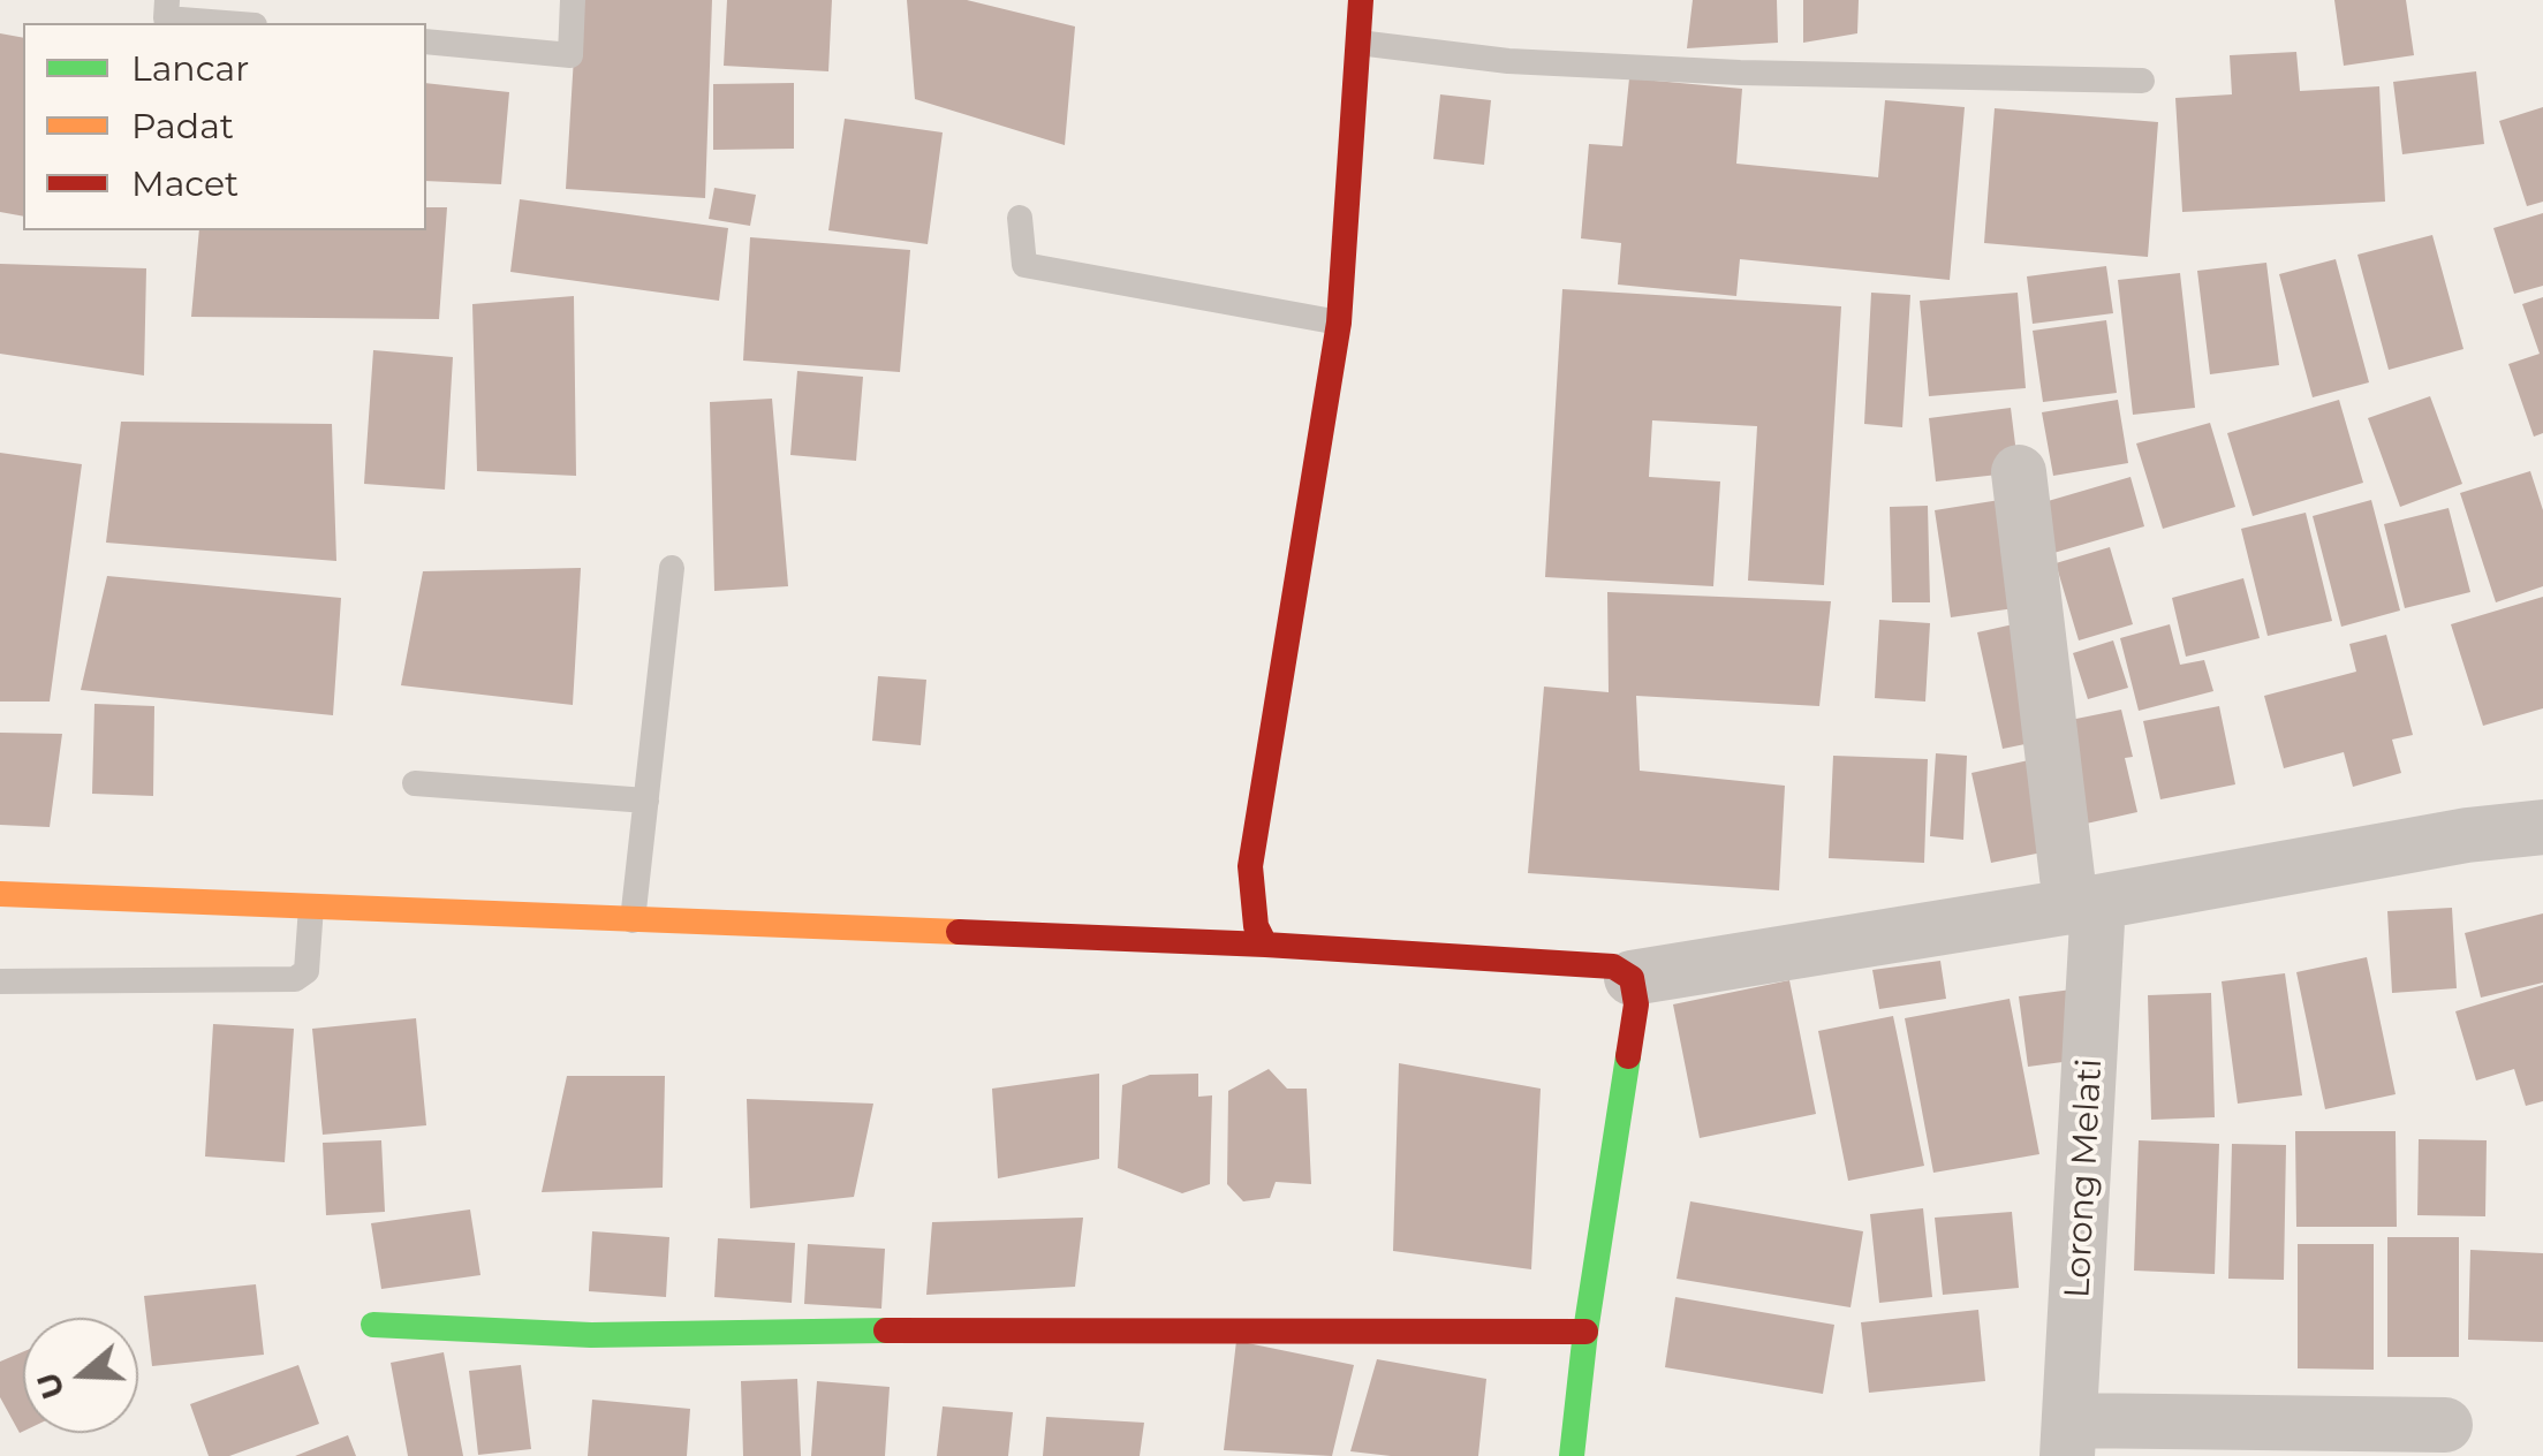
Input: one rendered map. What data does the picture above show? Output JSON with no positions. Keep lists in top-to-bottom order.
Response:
{
  "streets": {
    "street": ["Lorong Melati"]
  },
  "legend": ["Lancar", "Padat", "Macet"],
  "north": "left"
}
